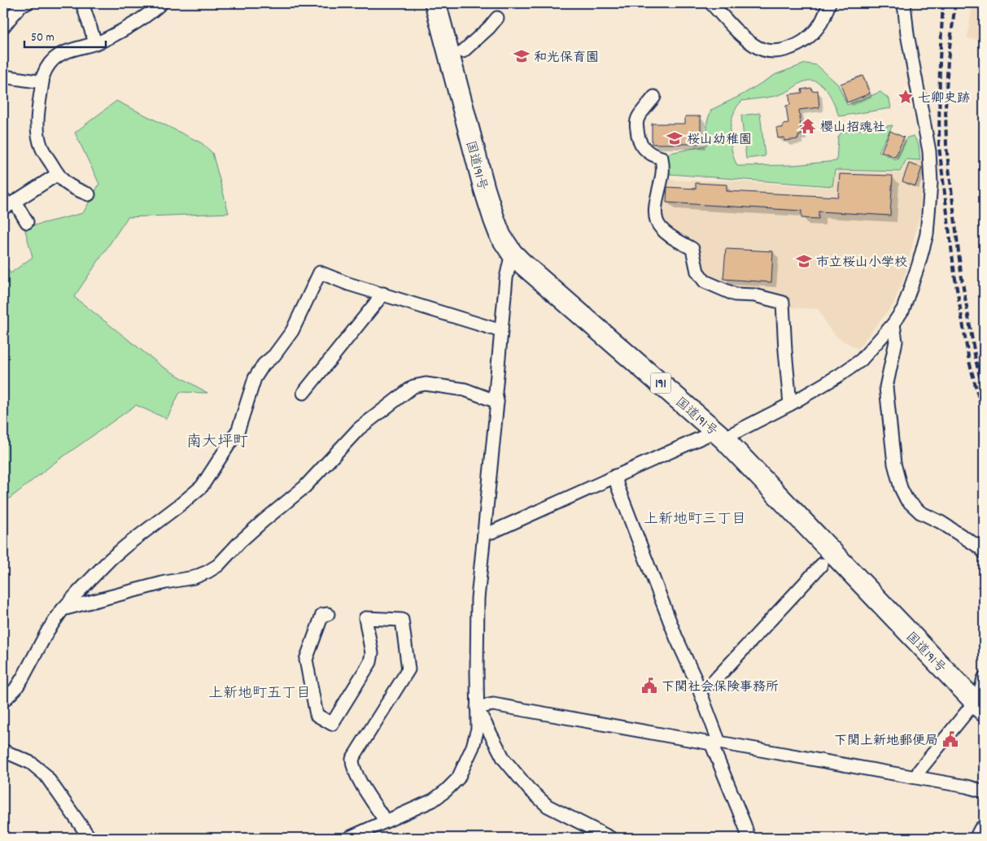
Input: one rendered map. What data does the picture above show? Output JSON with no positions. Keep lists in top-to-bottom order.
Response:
{
  "streets": {
    "highway": ["国道191号", "191"]
  },
  "districts": ["南大坪町", "上新地町三丁目", "上新地町五丁目"],
  "places": {
    "school or university": ["和光保育園", "桜山幼稚園", "市立桜山小学校"],
    "place": ["七卿史跡"],
    "temple": ["櫻山招魂社"],
    "public building": ["下関社会保険事務所", "下関上新地郵便局"]
  },
  "scale_bar": "50 m"
}
